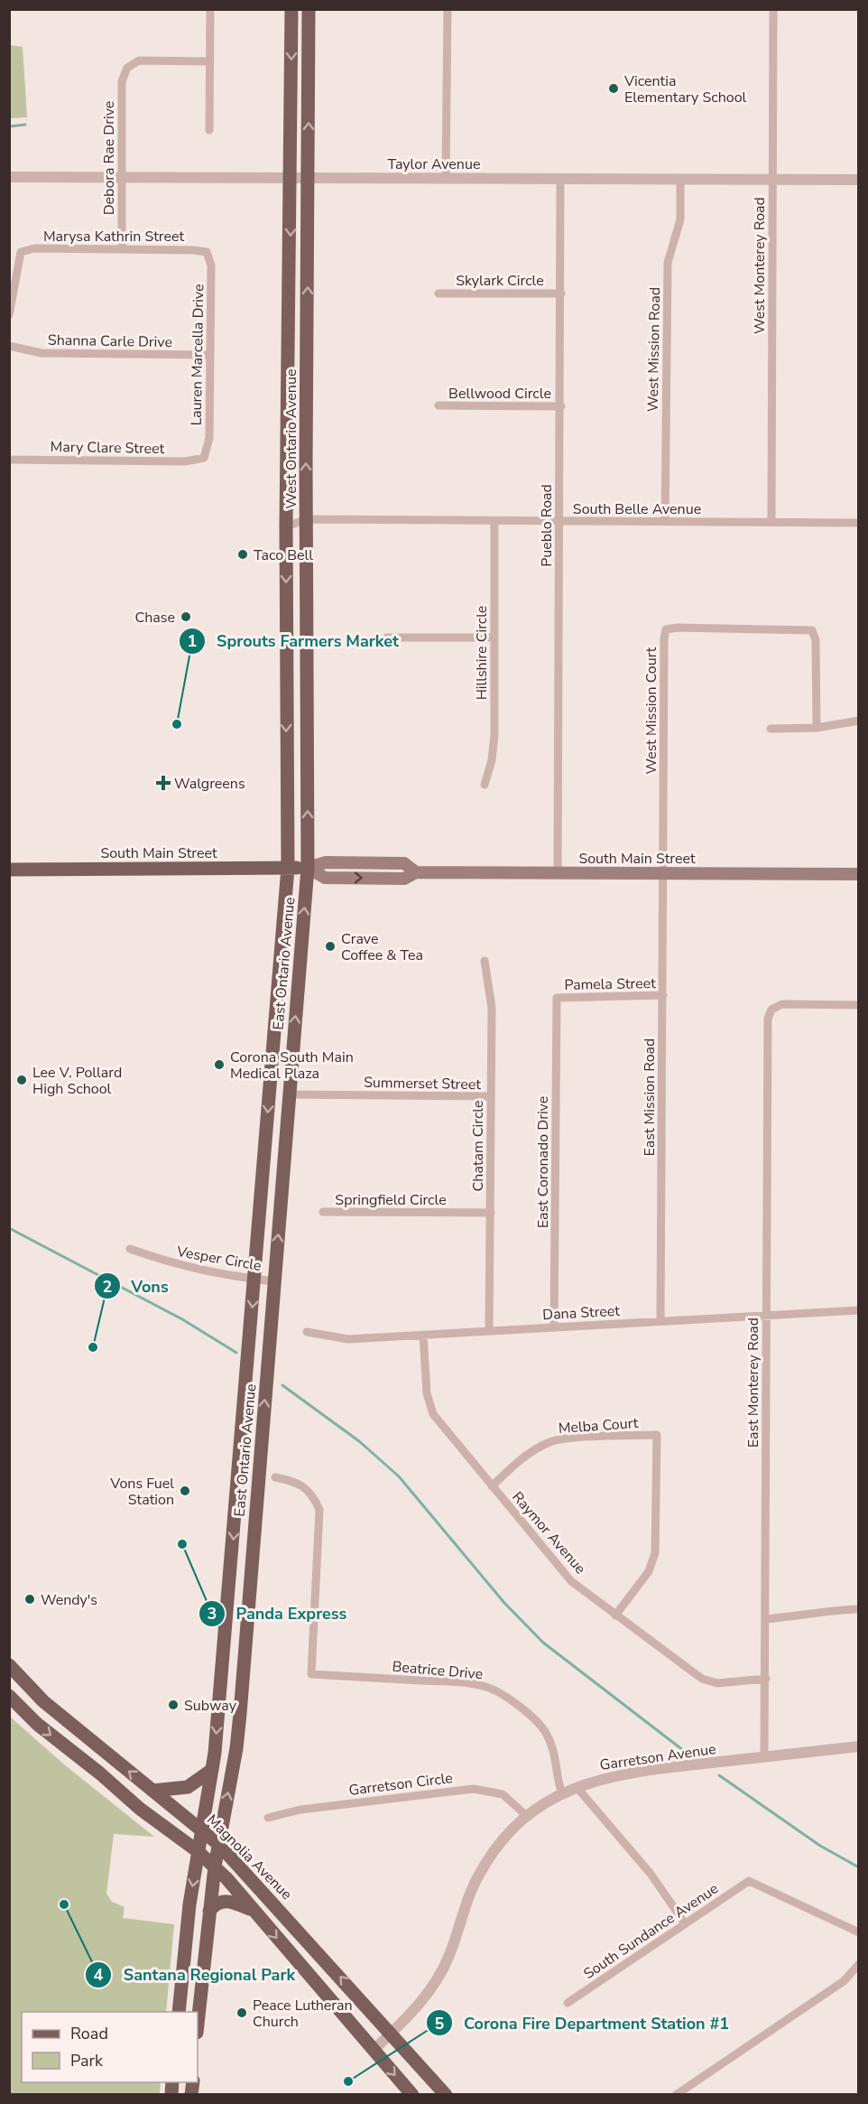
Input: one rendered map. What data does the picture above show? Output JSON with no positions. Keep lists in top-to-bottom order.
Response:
{
  "streets": {
    "main road": [
      "West Ontario Avenue",
      "South Main Street",
      "East Ontario Avenue",
      "Magnolia Avenue"
    ],
    "street": [
      "Debora Rae Drive",
      "Taylor Avenue",
      "Marysa Kathrin Street",
      "West Monterey Road",
      "Skylark Circle",
      "Shanna Carle Drive",
      "West Mission Road",
      "Lauren Marcella Drive",
      "Bellwood Circle",
      "Mary Clare Street",
      "South Belle Avenue",
      "Pueblo Road",
      "Hillshire Circle",
      "West Mission Court",
      "Pamela Street",
      "Summerset Street",
      "East Mission Road",
      "Chatam Circle",
      "East Coronado Drive",
      "Springfield Circle",
      "Vesper Circle",
      "Dana Street",
      "East Monterey Road",
      "Melba Court",
      "Raymor Avenue",
      "Beatrice Drive",
      "Garretson Avenue",
      "Garretson Circle",
      "South Sundance Avenue"
    ]
  },
  "crossings": [
    ["Debora Rae Drive", "Taylor Avenue"],
    ["Debora Rae Drive", "Marysa Kathrin Street"],
    ["Taylor Avenue", "West Monterey Road"],
    ["Taylor Avenue", "West Mission Road"],
    ["Taylor Avenue", "West Ontario Avenue"],
    ["Taylor Avenue", "Pueblo Road"],
    ["Marysa Kathrin Street", "Lauren Marcella Drive"],
    ["West Monterey Road", "South Belle Avenue"],
    ["Skylark Circle", "Pueblo Road"],
    ["Shanna Carle Drive", "Lauren Marcella Drive"],
    ["West Mission Road", "South Belle Avenue"],
    ["Lauren Marcella Drive", "Mary Clare Street"],
    ["Bellwood Circle", "Pueblo Road"],
    ["West Ontario Avenue", "South Belle Avenue"],
    ["West Ontario Avenue", "South Main Street"],
    ["West Ontario Avenue", "East Ontario Avenue"],
    ["South Belle Avenue", "Pueblo Road"],
    ["South Belle Avenue", "Hillshire Circle"],
    ["Pueblo Road", "South Main Street"],
    ["West Mission Court", "South Main Street"],
    ["West Mission Court", "East Mission Road"],
    ["South Main Street", "East Ontario Avenue"],
    ["South Main Street", "East Mission Road"],
    ["East Ontario Avenue", "Summerset Street"],
    ["East Ontario Avenue", "Vesper Circle"],
    ["East Ontario Avenue", "Magnolia Avenue"],
    ["Pamela Street", "East Mission Road"],
    ["Pamela Street", "East Coronado Drive"],
    ["Summerset Street", "Chatam Circle"],
    ["East Mission Road", "Dana Street"],
    ["Chatam Circle", "Springfield Circle"],
    ["Chatam Circle", "Dana Street"],
    ["East Coronado Drive", "Dana Street"],
    ["Dana Street", "East Monterey Road"],
    ["Dana Street", "Raymor Avenue"],
    ["East Monterey Road", "Raymor Avenue"],
    ["East Monterey Road", "Garretson Avenue"],
    ["Melba Court", "Raymor Avenue"],
    ["Beatrice Drive", "Garretson Avenue"],
    ["Garretson Avenue", "Garretson Circle"],
    ["Garretson Avenue", "Magnolia Avenue"]
  ],
  "places": {
    "other": [
      "Vicentia Elementary School",
      "Taco Bell",
      "Chase",
      "Sprouts Farmers Market",
      "Crave Coffee & Tea",
      "Corona South Main Medical Plaza",
      "Lee V. Pollard High School",
      "Vons",
      "Vons Fuel Station",
      "Panda Express",
      "Wendy's",
      "Subway",
      "Santana Regional Park",
      "Peace Lutheran Church",
      "Corona Fire Department Station #1"
    ],
    "health": ["Walgreens"]
  },
  "legend": ["Road", "Park"]
}
